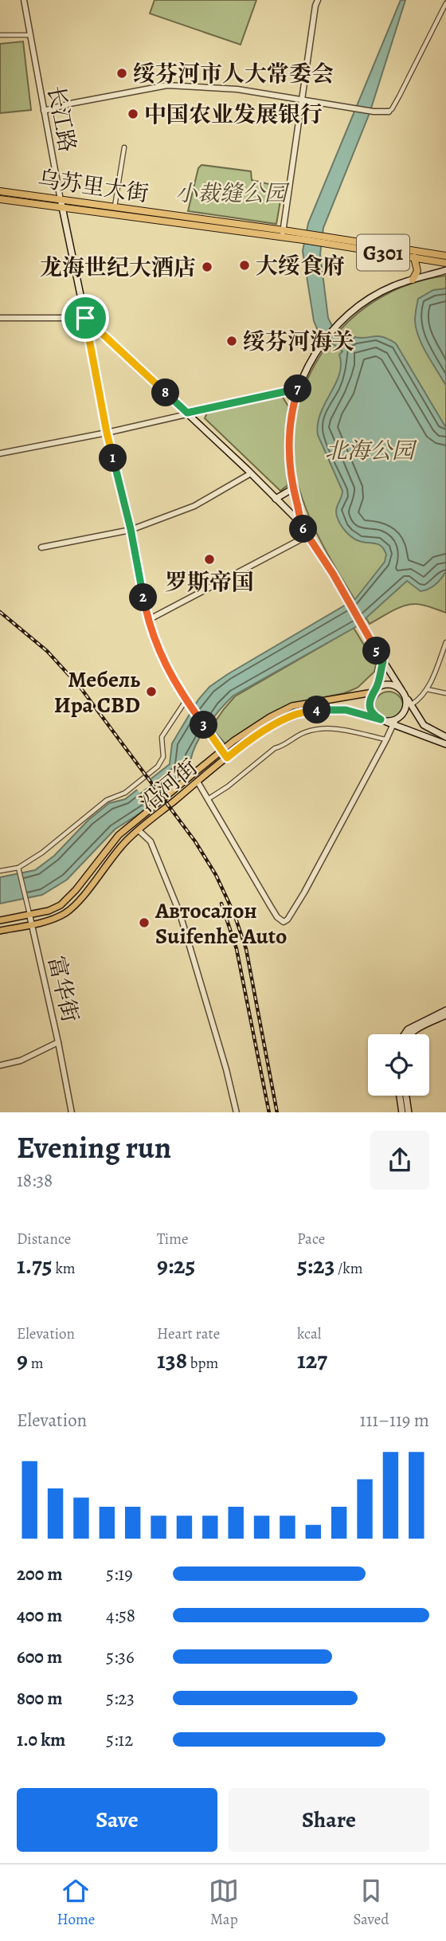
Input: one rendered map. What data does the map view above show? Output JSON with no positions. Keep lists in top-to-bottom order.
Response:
{
  "streets": {
    "highway": ["乌苏里大街", "G301"],
    "main road": ["长江路", "沿河街"],
    "street": ["富华街"]
  },
  "crossings": [
    ["长江路", "乌苏里大街"],
    ["沿河街", "富华街"]
  ],
  "parks": ["小裁缝公园", "北海公园"],
  "places": [
    "绥芬河市人大常委会",
    "中国农业发展银行",
    "大绥食府",
    "龙海世纪大酒店",
    "绥芬河海关",
    "罗斯帝国",
    "Мебель Ира CBD",
    "Автосалон Suifenhe Auto"
  ],
  "page": {
    "pins": [
      "7",
      "8",
      "1",
      "6",
      "2",
      "5",
      "4",
      "3"
    ],
    "heading": ["Evening run", "18:38"],
    "stats": [
      ["Distance", "1.75 km"],
      ["Time", "9:25"],
      ["Pace", "5:23 /km"],
      ["Elevation", "9 m"],
      ["Heart rate", "138 bpm"],
      ["kcal", "127"]
    ],
    "chart": ["Elevation", "111–119 m"],
    "list": [
      {
        "name": "200 m",
        "note": "5:19"
      },
      {
        "name": "400 m",
        "note": "4:58"
      },
      {
        "name": "600 m",
        "note": "5:36"
      },
      {
        "name": "800 m",
        "note": "5:23"
      },
      {
        "name": "1.0 km",
        "note": "5:12"
      }
    ],
    "buttons": ["Save", "Share"],
    "tabs": ["Home", "Map", "Saved"]
  }
}
